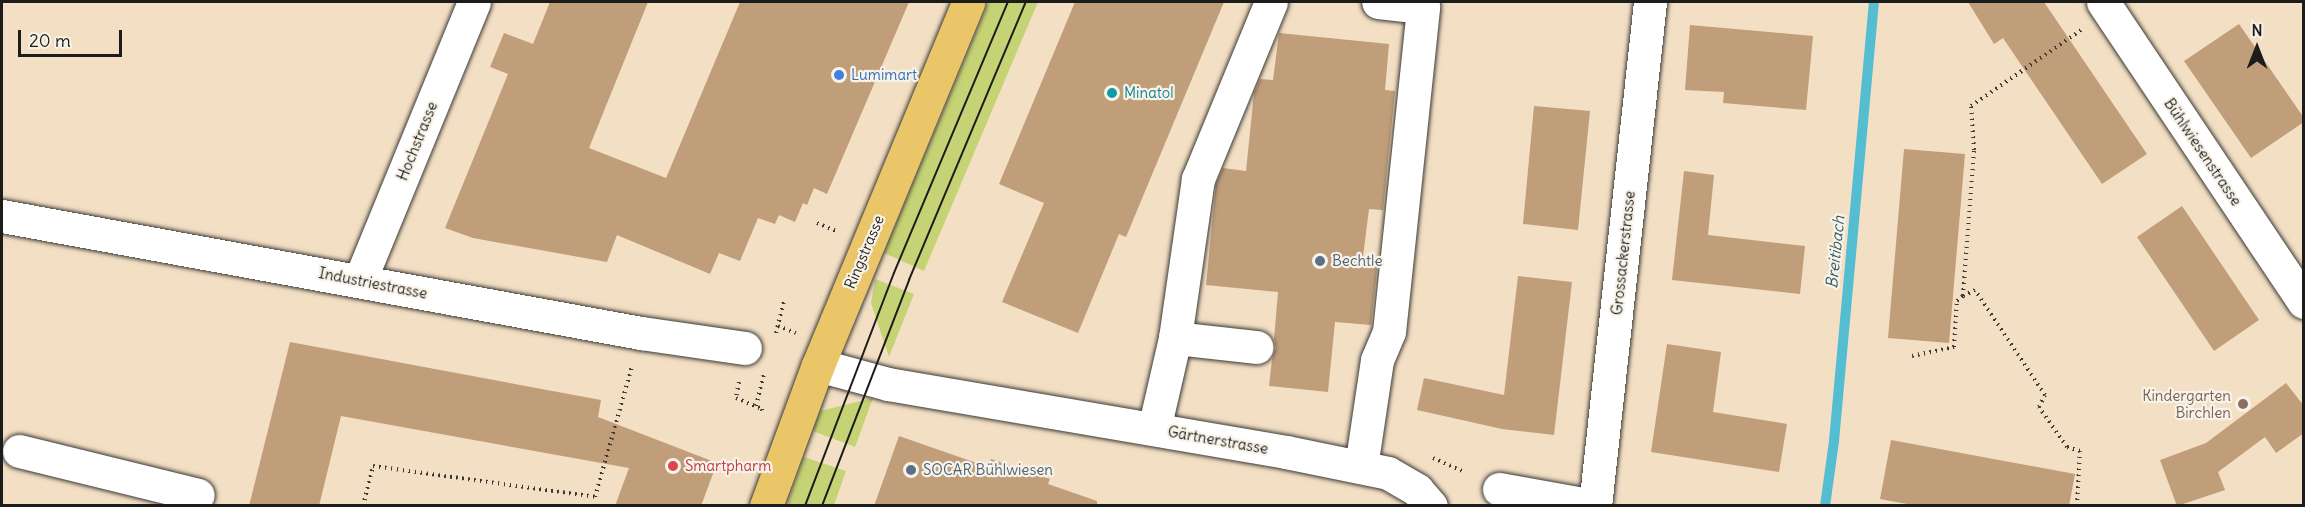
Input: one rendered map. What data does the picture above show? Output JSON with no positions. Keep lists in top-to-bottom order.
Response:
{
  "streets": {
    "main road": ["Ringstrasse"],
    "street": [
      "Hochstrasse",
      "Bühlwiesenstrasse",
      "Grossackerstrasse",
      "Industriestrasse",
      "Gärtnerstrasse"
    ]
  },
  "crossings": [
    ["Hochstrasse", "Industriestrasse"],
    ["Ringstrasse", "Gärtnerstrasse"]
  ],
  "water": ["Breitibach"],
  "places": [
    "Lumimart",
    "Minatol",
    "Bechtle",
    "Kindergarten Birchlen",
    "Smartpharm",
    "SOCAR Bühlwiesen"
  ],
  "scale_bar": "20 m",
  "north": "top"
}
